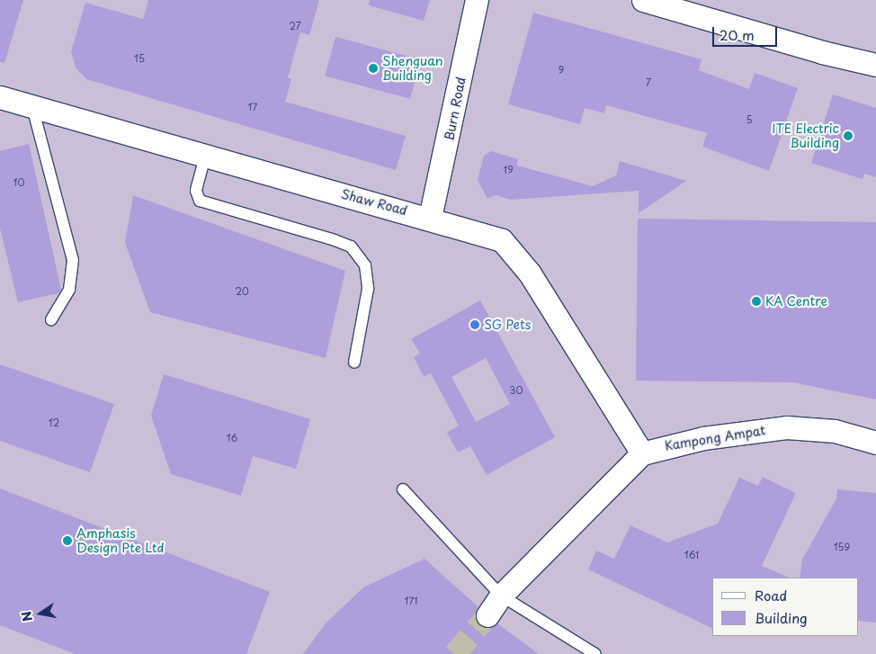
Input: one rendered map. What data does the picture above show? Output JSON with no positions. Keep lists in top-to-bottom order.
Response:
{
  "streets": {
    "street": ["Burn Road", "Shaw Road", "Kampong Ampat"]
  },
  "crossings": [
    ["Burn Road", "Shaw Road"],
    ["Shaw Road", "Kampong Ampat"]
  ],
  "places": [
    "Shenguan Building",
    "ITE Electric Building",
    "KA Centre",
    "SG Pets",
    "Amphasis Design Pte Ltd"
  ],
  "house_numbers": [
    "27",
    "15",
    "9",
    "7",
    "17",
    "5",
    "19",
    "10",
    "20",
    "30",
    "12",
    "16",
    "159",
    "161",
    "171"
  ],
  "legend": ["Road", "Building"],
  "scale_bar": "20 m",
  "north": "left"
}
